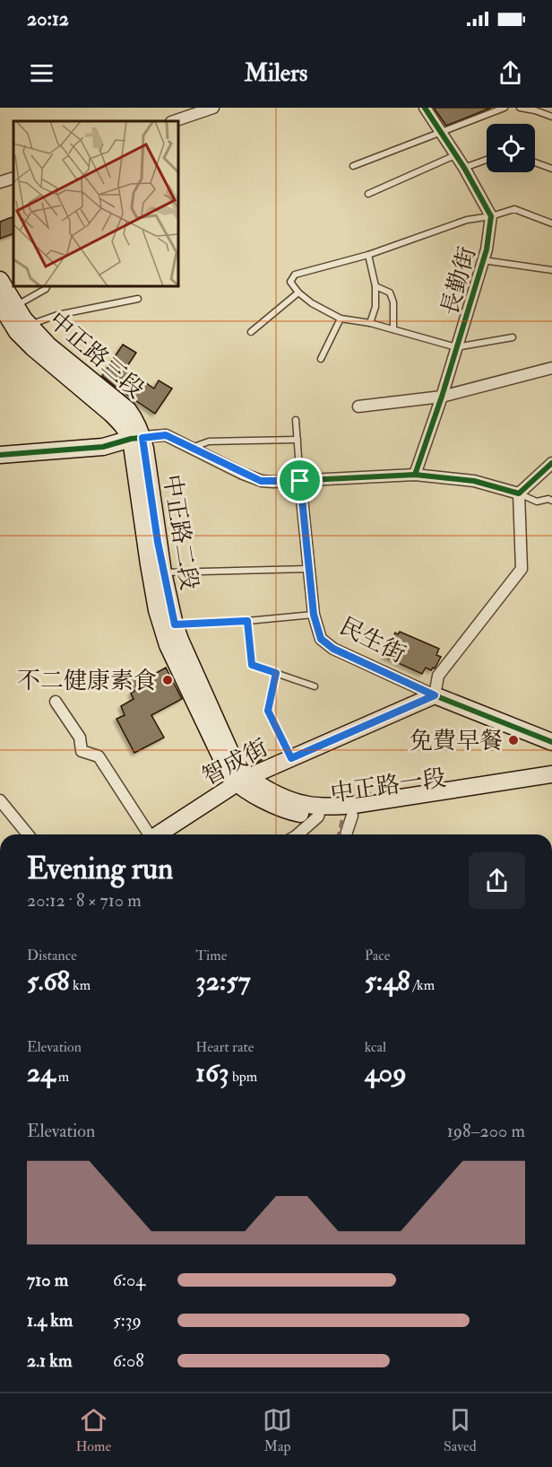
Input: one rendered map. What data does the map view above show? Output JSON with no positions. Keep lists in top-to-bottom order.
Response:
{
  "streets": {
    "main road": [
      "中正路三段",
      "中正路二段",
      "民生街",
      "智成街",
      "中正路一段"
    ],
    "street": ["長勤街"]
  },
  "crossings": [
    ["中正路三段", "中正路二段"],
    ["中正路二段", "智成街"],
    ["中正路二段", "中正路一段"],
    ["民生街", "智成街"],
    ["智成街", "中正路一段"]
  ],
  "places": ["不二健康素食", "免費早餐"],
  "page": {
    "status": "20:12",
    "header": "Milers",
    "heading": ["Evening run", "20:12 · 8 × 710 m"],
    "stats": [
      ["Distance", "5.68 km"],
      ["Time", "32:57"],
      ["Pace", "5:48 /km"],
      ["Elevation", "24 m"],
      ["Heart rate", "163 bpm"],
      ["kcal", "409"]
    ],
    "chart": ["Elevation", "198–200 m"],
    "list": [
      {
        "name": "710 m",
        "note": "6:04"
      },
      {
        "name": "1.4 km",
        "note": "5:39"
      },
      {
        "name": "2.1 km",
        "note": "6:08"
      }
    ],
    "tabs": ["Home", "Map", "Saved"]
  }
}
